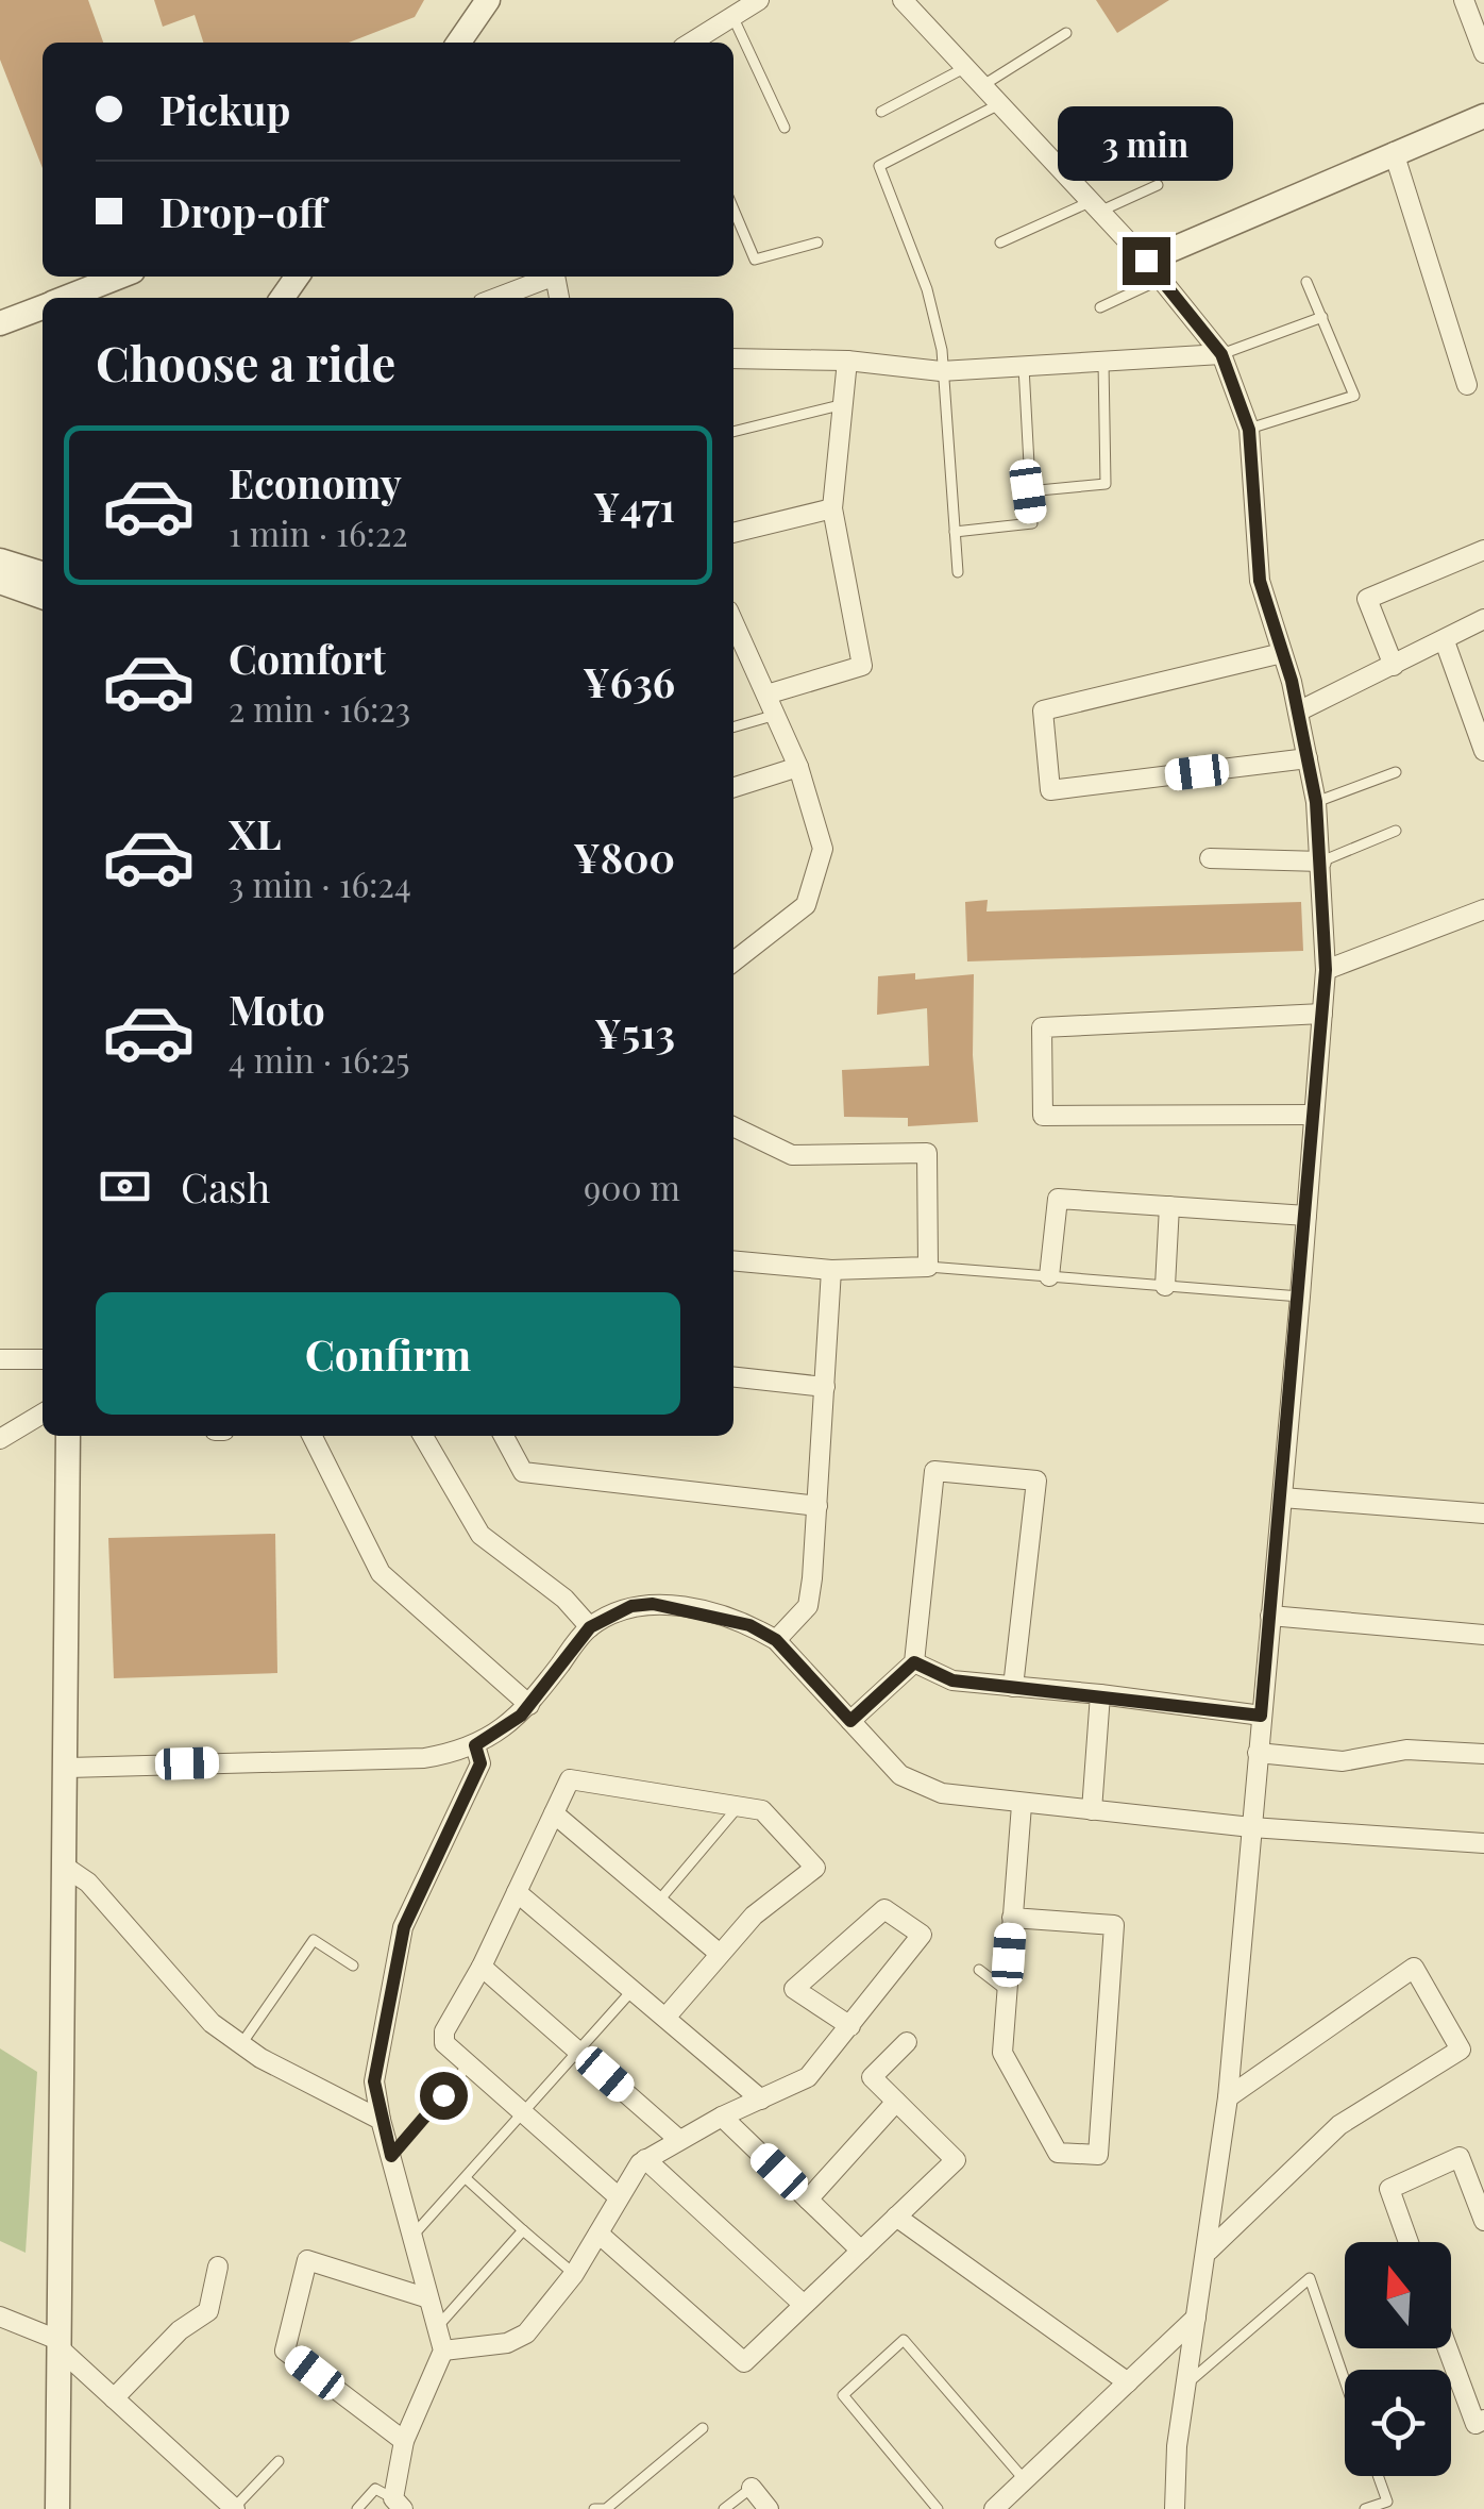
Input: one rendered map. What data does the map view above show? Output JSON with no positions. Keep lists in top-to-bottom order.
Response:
{
  "north": "top",
  "page": {
    "banner": ["Pickup", "Drop-off"],
    "bubble": "3 min",
    "heading": "Choose a ride",
    "list": [
      {
        "name": "Economy",
        "note": "1 min · 16:22",
        "value": "¥471"
      },
      {
        "name": "Comfort",
        "note": "2 min · 16:23",
        "value": "¥636"
      },
      {
        "name": "XL",
        "note": "3 min · 16:24",
        "value": "¥800"
      },
      {
        "name": "Moto",
        "note": "4 min · 16:25",
        "value": "¥513"
      }
    ],
    "pay": ["Cash", "900 m"],
    "buttons": "Confirm"
  }
}
